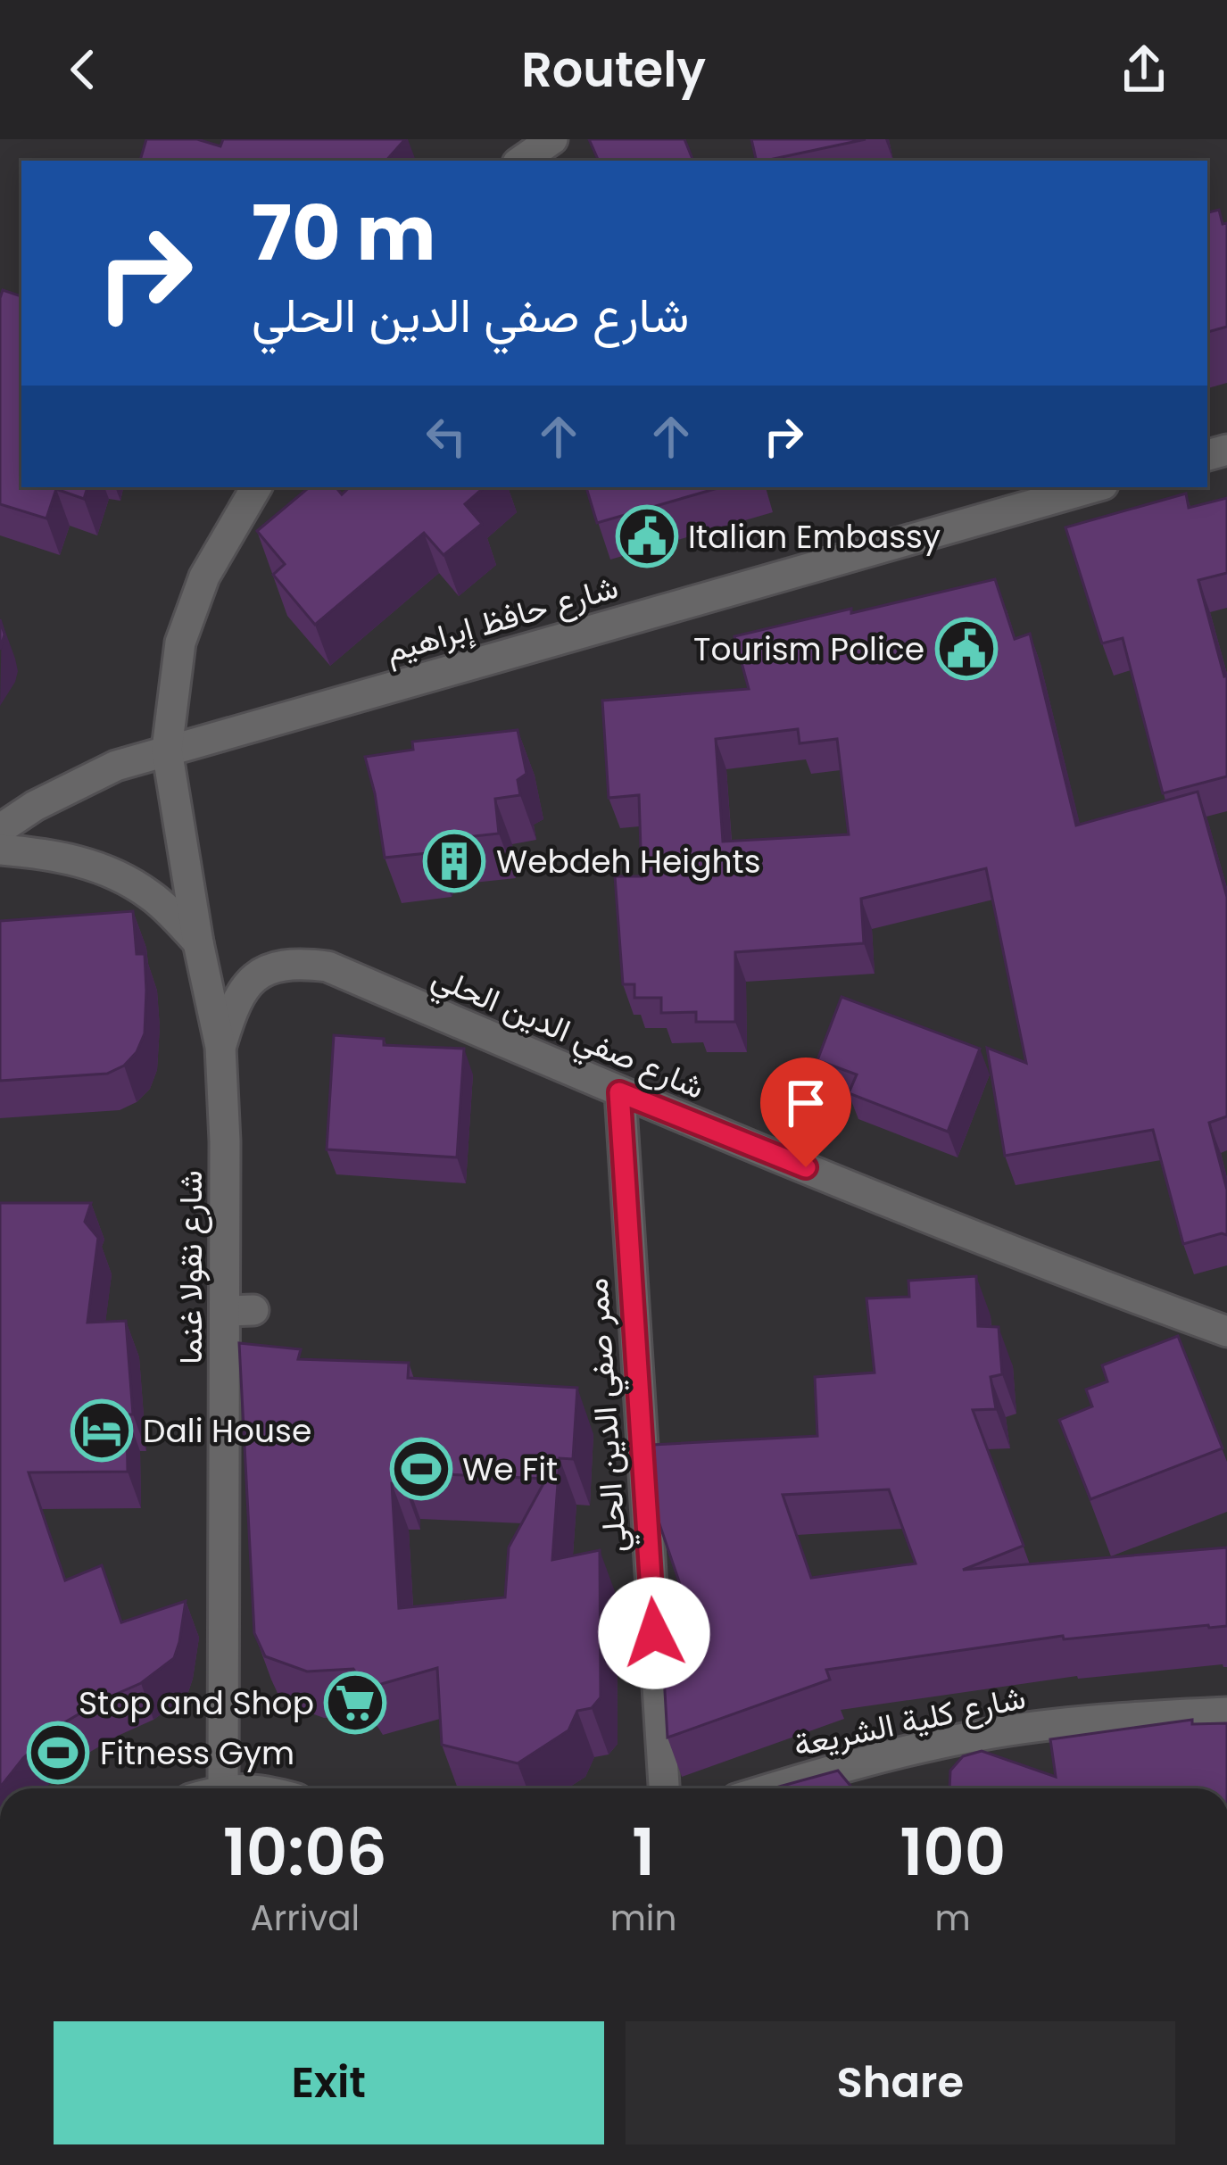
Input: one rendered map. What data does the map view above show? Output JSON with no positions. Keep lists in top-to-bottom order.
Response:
{
  "streets": {
    "street": [
      "شارع حافظ إبراهيم",
      "شارع صفي الدين الحلي",
      "شارع نقولا غنما",
      "ممر صفي الدين الحلي",
      "شارع كلية الشريعة"
    ]
  },
  "crossings": [
    ["شارع حافظ إبراهيم", "شارع نقولا غنما"],
    ["شارع صفي الدين الحلي", "شارع نقولا غنما"],
    ["شارع صفي الدين الحلي", "ممر صفي الدين الحلي"]
  ],
  "places": {
    "public building": ["Italian Embassy", "Tourism Police"],
    "building": ["Webdeh Heights"],
    "hotel": ["Dali House"],
    "sports": ["We Fit", "Fitness Gym"],
    "supermarket": ["Stop and Shop"]
  },
  "page": {
    "header": "Routely",
    "turn": ["70 m", "شارع صفي الدين الحلي"],
    "eta": [
      "10:06",
      "Arrival",
      "1",
      "min",
      "100",
      "m"
    ],
    "buttons": ["Exit", "Share"]
  }
}
